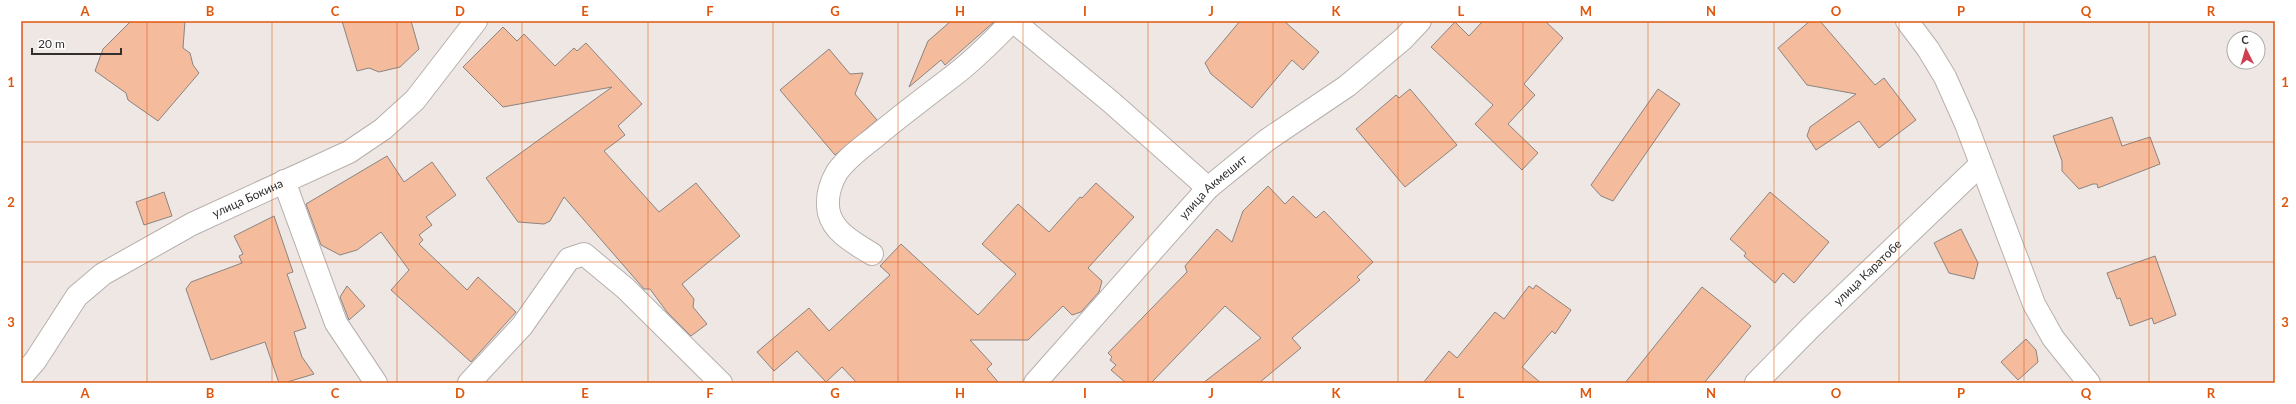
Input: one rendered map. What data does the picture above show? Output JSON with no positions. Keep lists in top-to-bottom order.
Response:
{
  "streets": {
    "street": ["улица Акмешит", "улица Бокина", "улица Каратобе"]
  },
  "scale_bar": "20 m",
  "north": "top",
  "grid": {
    "columns": [
      "A",
      "B",
      "C",
      "D",
      "E",
      "F",
      "G",
      "H",
      "I",
      "J",
      "K",
      "L",
      "M",
      "N",
      "O",
      "P",
      "Q",
      "R"
    ],
    "rows": ["1", "2", "3"]
  }
}
